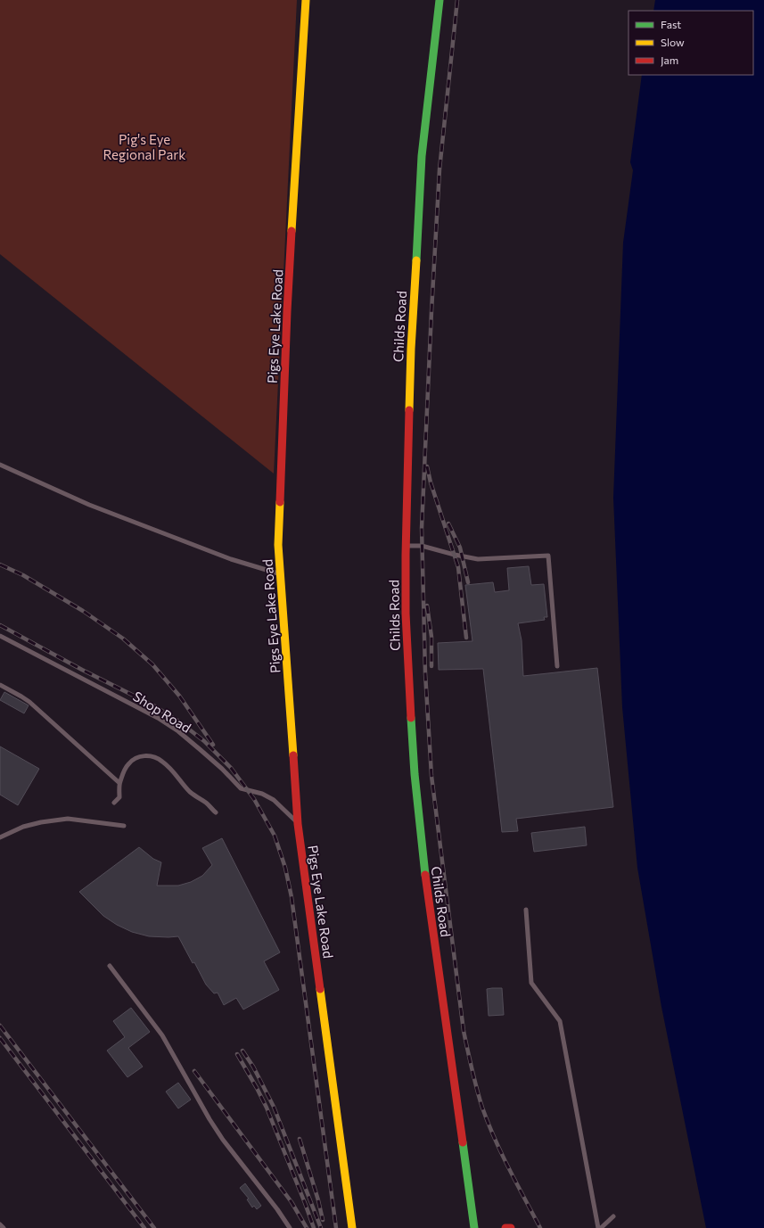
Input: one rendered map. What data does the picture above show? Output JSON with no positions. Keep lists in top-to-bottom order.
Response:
{
  "streets": {
    "main road": ["Pigs Eye Lake Road", "Childs Road"],
    "lane": ["Shop Road"]
  },
  "crossings": [
    ["Pigs Eye Lake Road", "Shop Road"]
  ],
  "parks": ["Pig's Eye Regional Park"],
  "legend": ["Fast", "Slow", "Jam"]
}
